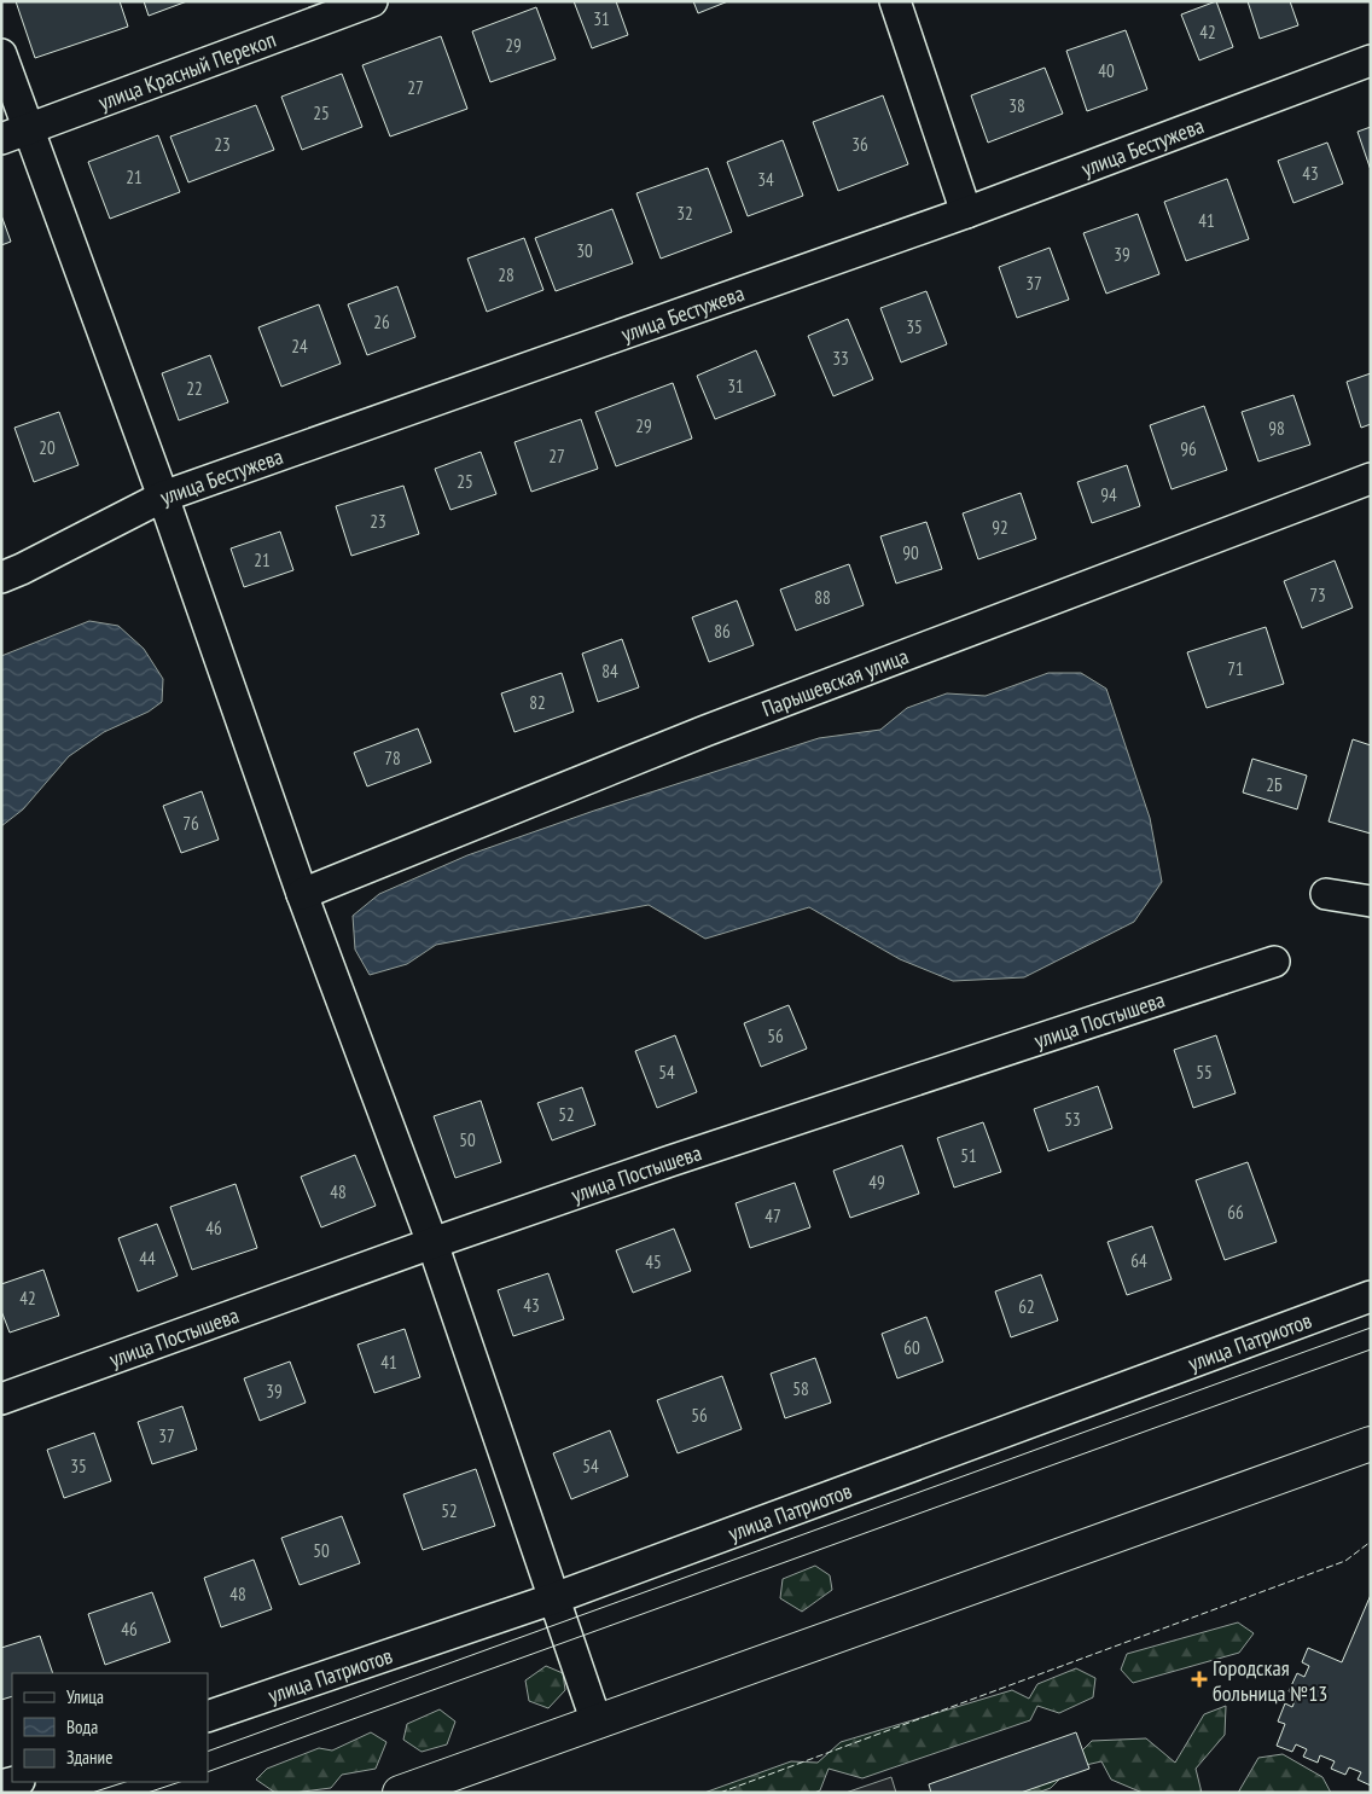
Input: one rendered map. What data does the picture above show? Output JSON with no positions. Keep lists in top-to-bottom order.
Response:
{
  "streets": {
    "street": [
      "улица Красный Перекоп",
      "улица Бестужева",
      "Парышевская улица",
      "улица Постышева",
      "улица Патриотов"
    ]
  },
  "places": {
    "health": ["Городская больница №13"]
  },
  "house_numbers": [
    "31",
    "42",
    "29",
    "40",
    "27",
    "38",
    "25",
    "23",
    "36",
    "43",
    "21",
    "34",
    "32",
    "41",
    "30",
    "39",
    "28",
    "37",
    "26",
    "35",
    "24",
    "33",
    "31",
    "22",
    "29",
    "98",
    "20",
    "96",
    "27",
    "25",
    "94",
    "23",
    "92",
    "90",
    "21",
    "73",
    "88",
    "86",
    "71",
    "84",
    "82",
    "78",
    "2Б",
    "76",
    "56",
    "54",
    "55",
    "52",
    "53",
    "50",
    "51",
    "49",
    "48",
    "66",
    "47",
    "46",
    "44",
    "64",
    "45",
    "42",
    "43",
    "62",
    "60",
    "41",
    "58",
    "39",
    "56",
    "37",
    "35",
    "54",
    "52",
    "50",
    "48",
    "46"
  ],
  "legend": ["Улица", "Вода", "Здание"]
}
